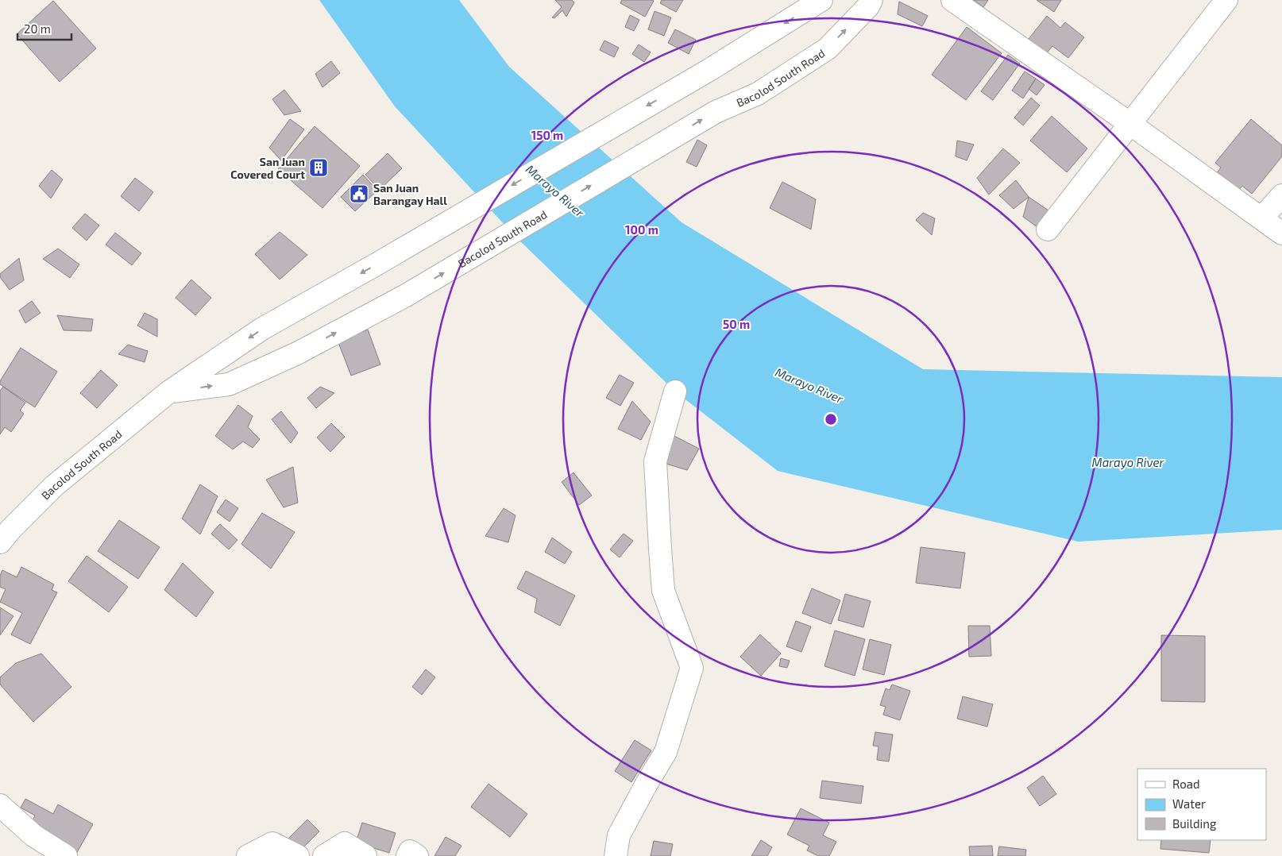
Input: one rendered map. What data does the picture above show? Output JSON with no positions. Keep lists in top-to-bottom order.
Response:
{
  "streets": {
    "main road": ["Bacolod South Road"]
  },
  "water": ["Marayo River"],
  "places": {
    "building": ["San Juan Covered Court"],
    "public building": ["San Juan Barangay Hall"]
  },
  "legend": ["Road", "Water", "Building"],
  "scale_bar": "20 m",
  "rings": ["150 m", "100 m", "50 m"]
}
